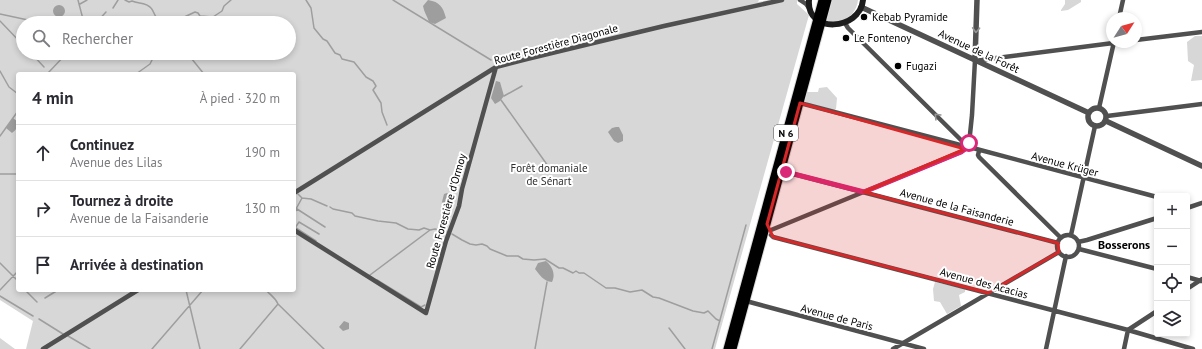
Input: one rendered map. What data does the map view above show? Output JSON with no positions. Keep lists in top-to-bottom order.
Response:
{
  "streets": {
    "main road": ["N 6"],
    "street": [
      "Route Forestière Diagonale",
      "Avenue de la Forêt",
      "Avenue Krüger",
      "Avenue de la Faisanderie",
      "Route Forestière d'Ormoy",
      "Avenue des Acacias",
      "Avenue de Paris"
    ]
  },
  "crossings": [
    ["Route Forestière Diagonale", "Route Forestière d'Ormoy"],
    ["N 6", "Avenue Krüger"],
    ["N 6", "Avenue de la Faisanderie"],
    ["N 6", "Avenue des Acacias"],
    ["N 6", "Avenue de Paris"]
  ],
  "districts": ["Bosserons"],
  "parks": ["Forêt domaniale de Sénart"],
  "places": ["Kebab Pyramide", "Le Fontenoy", "Fugazi"],
  "north": "top right",
  "page": {
    "search": "Rechercher",
    "heading": ["4 min", "À pied · 320 m"],
    "list": [
      ["Continuez", "Avenue des Lilas", "190 m"],
      ["Tournez à droite", "Avenue de la Faisanderie", "130 m"],
      "Arrivée à destination"
    ],
    "map_buttons": ["+", "−"]
  }
}
